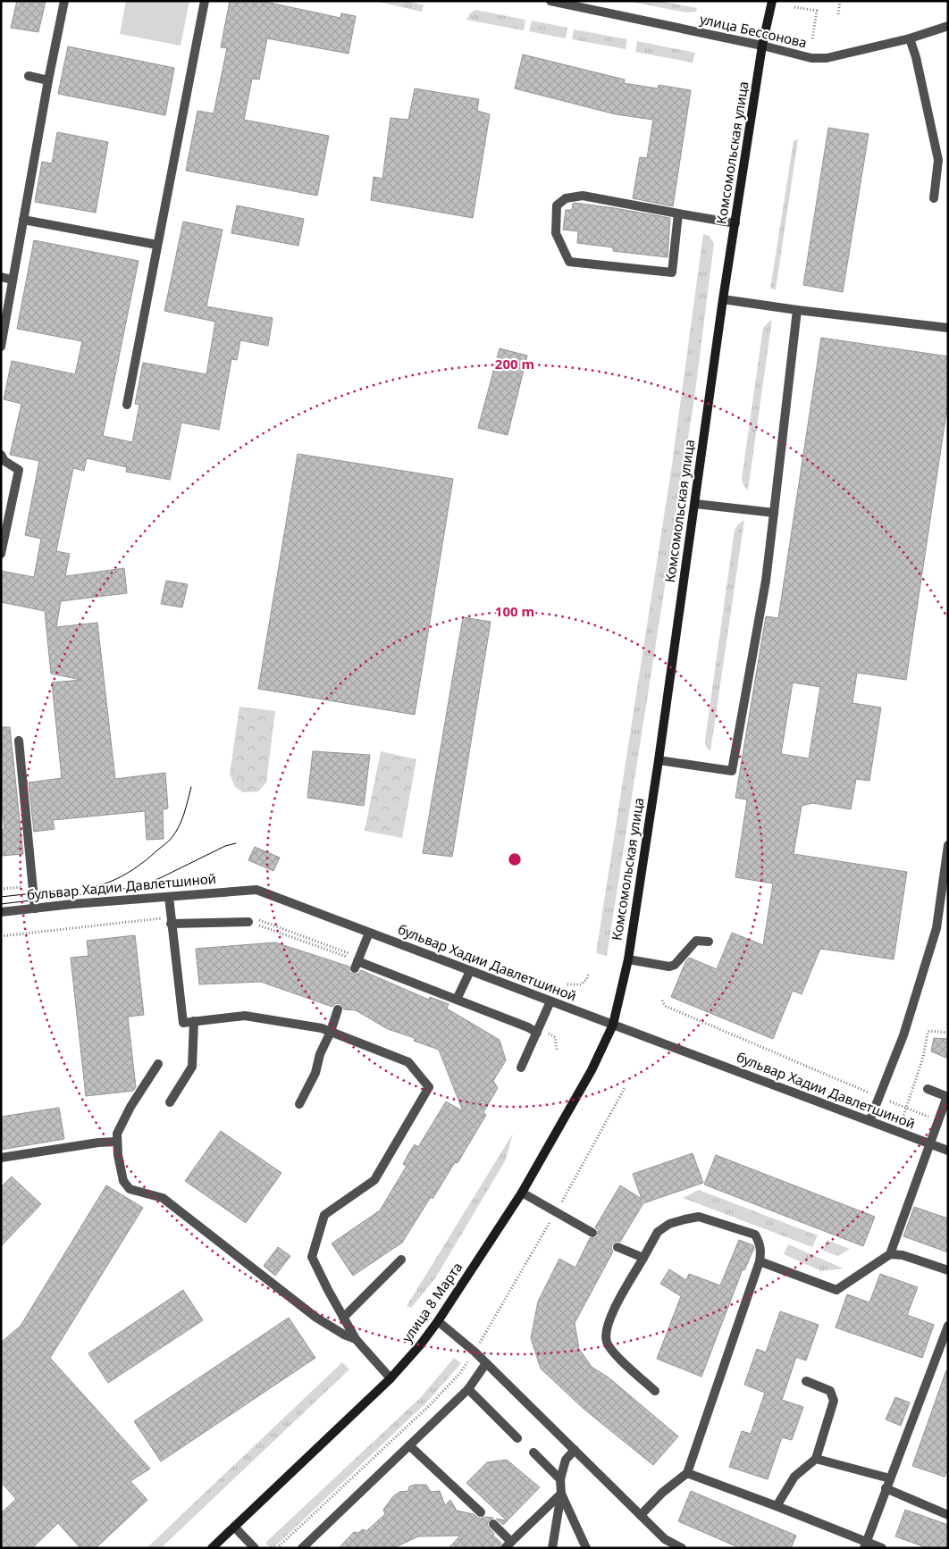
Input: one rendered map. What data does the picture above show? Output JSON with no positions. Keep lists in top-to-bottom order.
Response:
{
  "streets": {
    "main road": ["Комсомольская улица", "улица 8 Марта"],
    "street": ["улица Бессонова", "бульвар Хадии Давлетшиной"]
  },
  "crossings": [
    ["улица Бессонова", "Комсомольская улица"],
    ["Комсомольская улица", "бульвар Хадии Давлетшиной"],
    ["Комсомольская улица", "улица 8 Марта"],
    ["бульвар Хадии Давлетшиной", "улица 8 Марта"]
  ],
  "rings": ["200 m", "100 m"]
}
